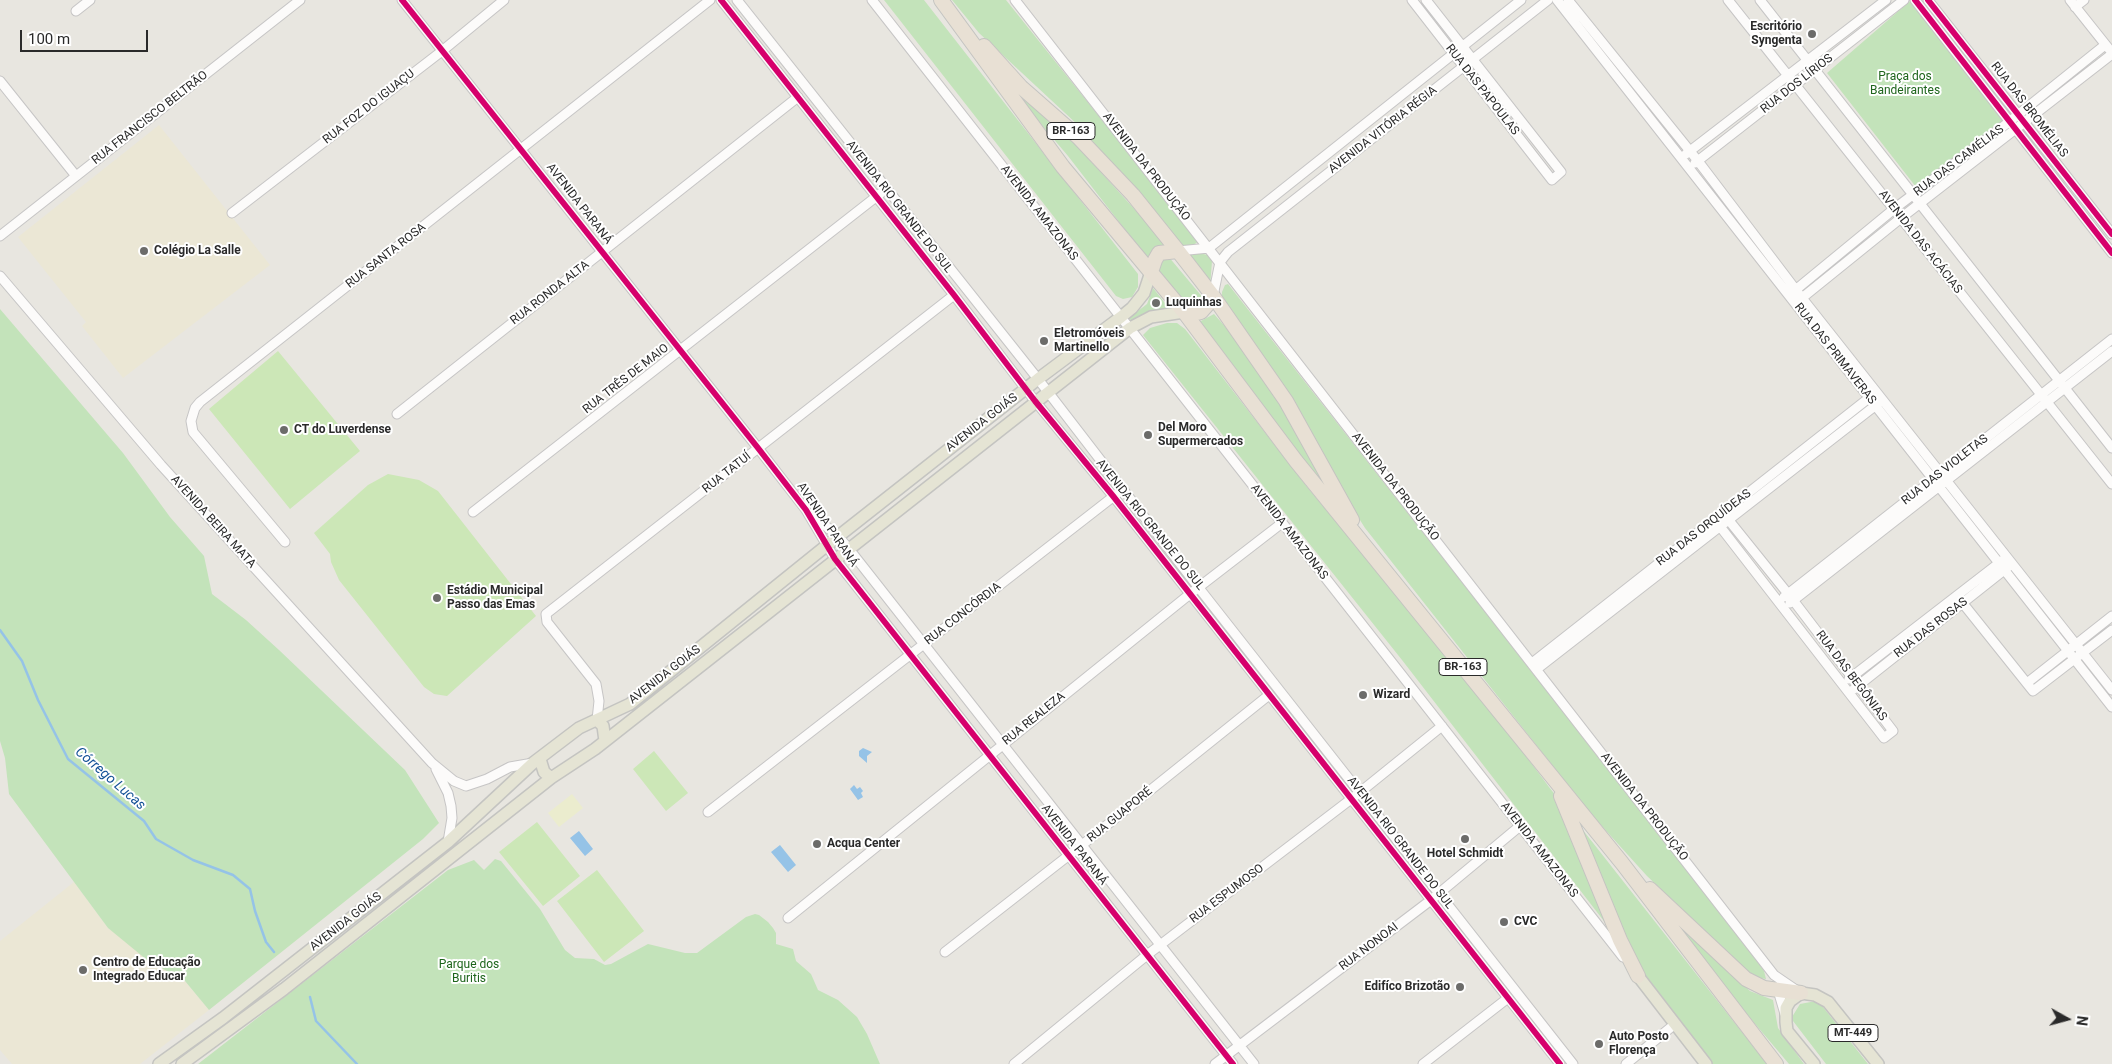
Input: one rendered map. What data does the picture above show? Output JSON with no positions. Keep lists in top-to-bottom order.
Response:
{
  "streets": {
    "highway": ["BR-163"],
    "main road": ["AVENIDA AMAZONAS", "AVENIDA GOIÁS", "MT-449"],
    "street": [
      "RUA DOS LÍRIOS",
      "RUA DAS PAPOULAS",
      "RUA FOZ DO IGUAÇU",
      "RUA DAS BROMÉLIAS",
      "RUA FRANCISCO BELTRÃO",
      "AVENIDA VITÓRIA RÉGIA",
      "RUA DAS CAMÉLIAS",
      "AVENIDA DA PRODUÇÃO",
      "AVENIDA PARANÁ",
      "AVENIDA RIO GRANDE DO SUL",
      "AVENIDA DAS ACÁCIAS",
      "RUA SANTA ROSA",
      "RUA RONDA ALTA",
      "RUA DAS PRIMAVERAS",
      "RUA TRÊS DE MAIO",
      "RUA DAS VIOLETAS",
      "RUA TATUÍ",
      "AVENIDA BEIRA MATA",
      "RUA DAS ORQUÍDEAS",
      "RUA CONCÓRDIA",
      "RUA DAS ROSAS",
      "RUA DAS BEGÔNIAS",
      "RUA REALEZA",
      "RUA GUAPORÉ",
      "RUA ESPUMOSO",
      "RUA NONOAI"
    ]
  },
  "crossings": [
    ["RUA DOS LÍRIOS", "AVENIDA DAS ACÁCIAS"],
    ["RUA DOS LÍRIOS", "RUA DAS PRIMAVERAS"],
    ["RUA DAS PAPOULAS", "AVENIDA VITÓRIA RÉGIA"],
    ["RUA FOZ DO IGUAÇU", "AVENIDA PARANÁ"],
    ["RUA DAS BROMÉLIAS", "RUA DAS CAMÉLIAS"],
    ["AVENIDA VITÓRIA RÉGIA", "AVENIDA DA PRODUÇÃO"],
    ["BR-163", "AVENIDA GOIÁS"],
    ["RUA DAS CAMÉLIAS", "AVENIDA DAS ACÁCIAS"],
    ["RUA DAS CAMÉLIAS", "RUA DAS PRIMAVERAS"],
    ["AVENIDA DA PRODUÇÃO", "RUA DAS ORQUÍDEAS"],
    ["AVENIDA DA PRODUÇÃO", "MT-449"],
    ["AVENIDA PARANÁ", "RUA SANTA ROSA"],
    ["AVENIDA PARANÁ", "RUA RONDA ALTA"],
    ["AVENIDA PARANÁ", "RUA TRÊS DE MAIO"],
    ["AVENIDA PARANÁ", "AVENIDA GOIÁS"],
    ["AVENIDA PARANÁ", "RUA TATUÍ"],
    ["AVENIDA PARANÁ", "RUA CONCÓRDIA"],
    ["AVENIDA PARANÁ", "RUA REALEZA"],
    ["AVENIDA PARANÁ", "RUA GUAPORÉ"],
    ["AVENIDA PARANÁ", "RUA ESPUMOSO"],
    ["AVENIDA PARANÁ", "RUA NONOAI"],
    ["AVENIDA RIO GRANDE DO SUL", "RUA RONDA ALTA"],
    ["AVENIDA RIO GRANDE DO SUL", "RUA TRÊS DE MAIO"],
    ["AVENIDA RIO GRANDE DO SUL", "AVENIDA GOIÁS"],
    ["AVENIDA RIO GRANDE DO SUL", "RUA TATUÍ"],
    ["AVENIDA RIO GRANDE DO SUL", "RUA CONCÓRDIA"],
    ["AVENIDA RIO GRANDE DO SUL", "RUA REALEZA"],
    ["AVENIDA RIO GRANDE DO SUL", "RUA GUAPORÉ"],
    ["AVENIDA RIO GRANDE DO SUL", "RUA ESPUMOSO"],
    ["AVENIDA RIO GRANDE DO SUL", "RUA NONOAI"],
    ["AVENIDA AMAZONAS", "AVENIDA GOIÁS"],
    ["AVENIDA AMAZONAS", "RUA REALEZA"],
    ["AVENIDA AMAZONAS", "RUA ESPUMOSO"],
    ["AVENIDA AMAZONAS", "RUA NONOAI"],
    ["AVENIDA DAS ACÁCIAS", "RUA DAS VIOLETAS"],
    ["RUA DAS PRIMAVERAS", "RUA DAS VIOLETAS"],
    ["RUA DAS PRIMAVERAS", "RUA DAS ORQUÍDEAS"],
    ["RUA DAS PRIMAVERAS", "RUA DAS ROSAS"],
    ["AVENIDA GOIÁS", "RUA TATUÍ"],
    ["AVENIDA GOIÁS", "AVENIDA BEIRA MATA"],
    ["RUA DAS VIOLETAS", "RUA DAS BEGÔNIAS"],
    ["RUA DAS ORQUÍDEAS", "RUA DAS BEGÔNIAS"],
    ["RUA DAS ROSAS", "RUA DAS BEGÔNIAS"]
  ],
  "water": ["Córrego Lucas"],
  "parks": ["Praça dos Bandeirantes", "Parque dos Buritis"],
  "places": [
    "Escritório Syngenta",
    "Colégio La Salle",
    "Luquinhas",
    "Eletromóveis Martinello",
    "CT do Luverdense",
    "Del Moro Supermercados",
    "Estádio Municipal Passo das Emas",
    "Wizard",
    "Hotel Schmidt",
    "Acqua Center",
    "CVC",
    "Centro de Educação Integrado Educar",
    "Edifíco Brizotão",
    "Auto Posto Florença"
  ],
  "scale_bar": "100 m",
  "north": "right"
}
